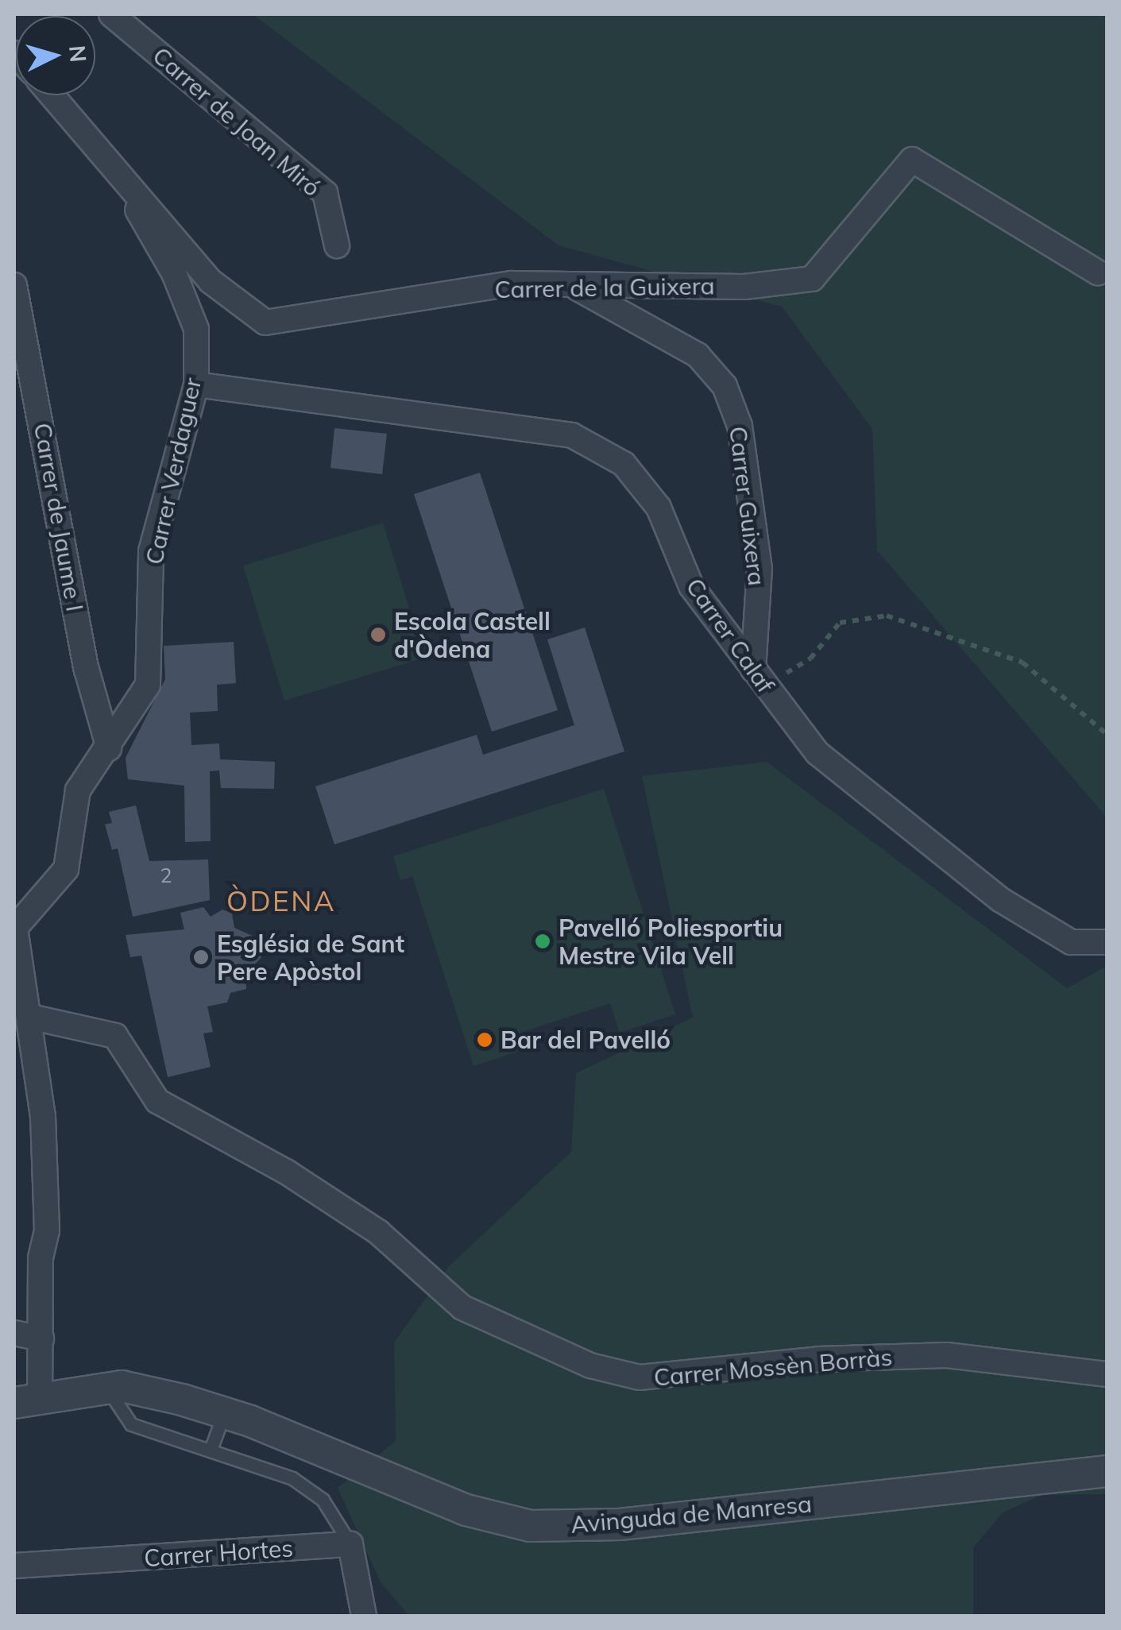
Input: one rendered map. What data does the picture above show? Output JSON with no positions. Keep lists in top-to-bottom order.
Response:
{
  "streets": {
    "street": [
      "Carrer de Joan Miró",
      "Carrer de la Guixera",
      "Carrer Verdaguer",
      "Carrer Guixera",
      "Carrer de Jaume I",
      "Carrer Calaf",
      "Carrer Mossèn Borràs",
      "Avinguda de Manresa",
      "Carrer Hortes"
    ]
  },
  "crossings": [
    ["Carrer de la Guixera", "Carrer Verdaguer"],
    ["Carrer de la Guixera", "Carrer Guixera"],
    ["Carrer Verdaguer", "Carrer de Jaume I"],
    ["Carrer Verdaguer", "Carrer Calaf"],
    ["Carrer Guixera", "Carrer Calaf"]
  ],
  "districts": ["ÒDENA"],
  "places": [
    "Escola Castell d'Òdena",
    "Pavelló Poliesportiu Mestre Vila Vell",
    "Església de Sant Pere Apòstol",
    "Bar del Pavelló"
  ],
  "house_numbers": ["2"],
  "north": "right"
}
